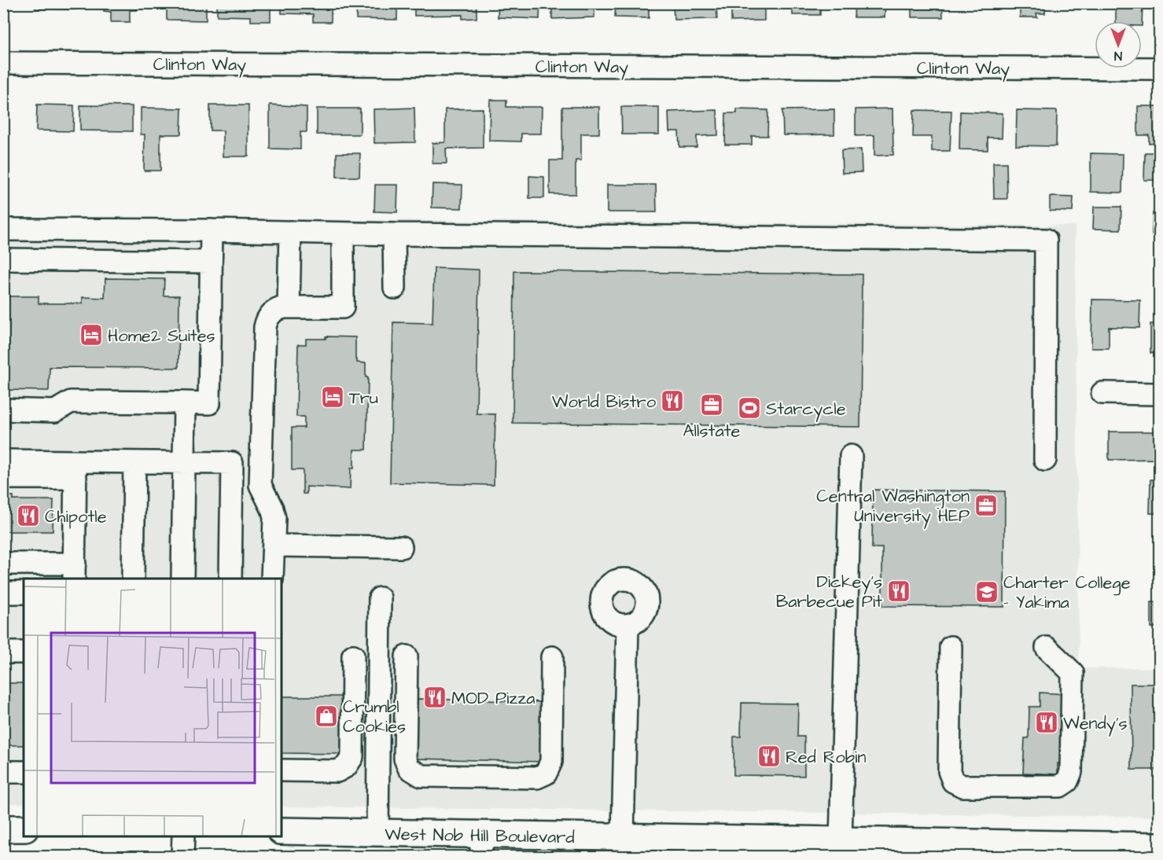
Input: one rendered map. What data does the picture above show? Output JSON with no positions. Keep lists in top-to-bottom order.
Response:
{
  "streets": {
    "main road": ["West Nob Hill Boulevard"],
    "street": ["Clinton Way"]
  },
  "places": {
    "hotel": ["Home2 Suites", "Tru"],
    "restaurant": [
      "World Bistro",
      "Chipotle",
      "Dickey's Barbecue Pit",
      "MOD Pizza",
      "Wendy's",
      "Red Robin"
    ],
    "office": ["Allstate", "Central Washington University HEP"],
    "sports": ["Starcycle"],
    "school or university": ["Charter College - Yakima"],
    "shop": ["Crumbl Cookies"]
  },
  "north": "bottom"
}
